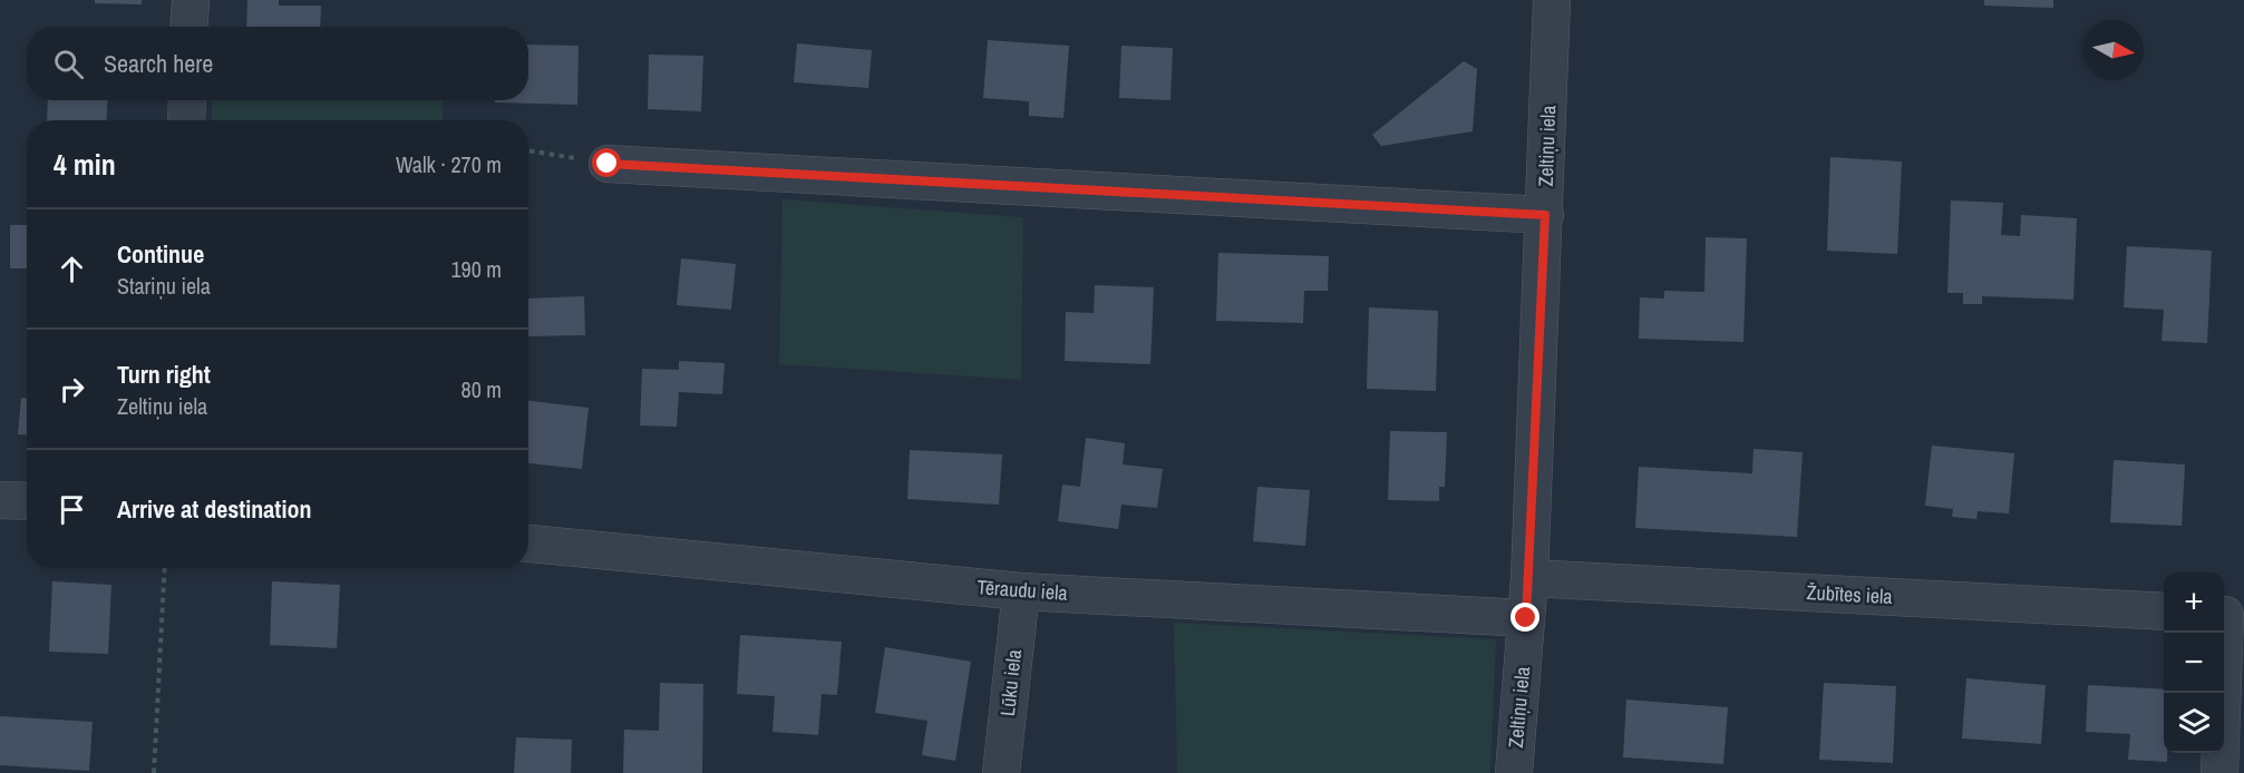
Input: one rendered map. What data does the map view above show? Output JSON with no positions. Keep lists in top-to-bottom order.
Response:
{
  "streets": {
    "street": [
      "Zeltiņu iela",
      "Tēraudu iela",
      "Žubītes iela",
      "Lūku iela"
    ]
  },
  "crossings": [
    ["Zeltiņu iela", "Tēraudu iela"],
    ["Zeltiņu iela", "Žubītes iela"],
    ["Tēraudu iela", "Lūku iela"]
  ],
  "north": "right",
  "page": {
    "search": "Search here",
    "heading": ["4 min", "Walk · 270 m"],
    "list": [
      ["Continue", "Stariņu iela", "190 m"],
      ["Turn right", "Zeltiņu iela", "80 m"],
      "Arrive at destination"
    ],
    "map_buttons": ["+", "−"]
  }
}
